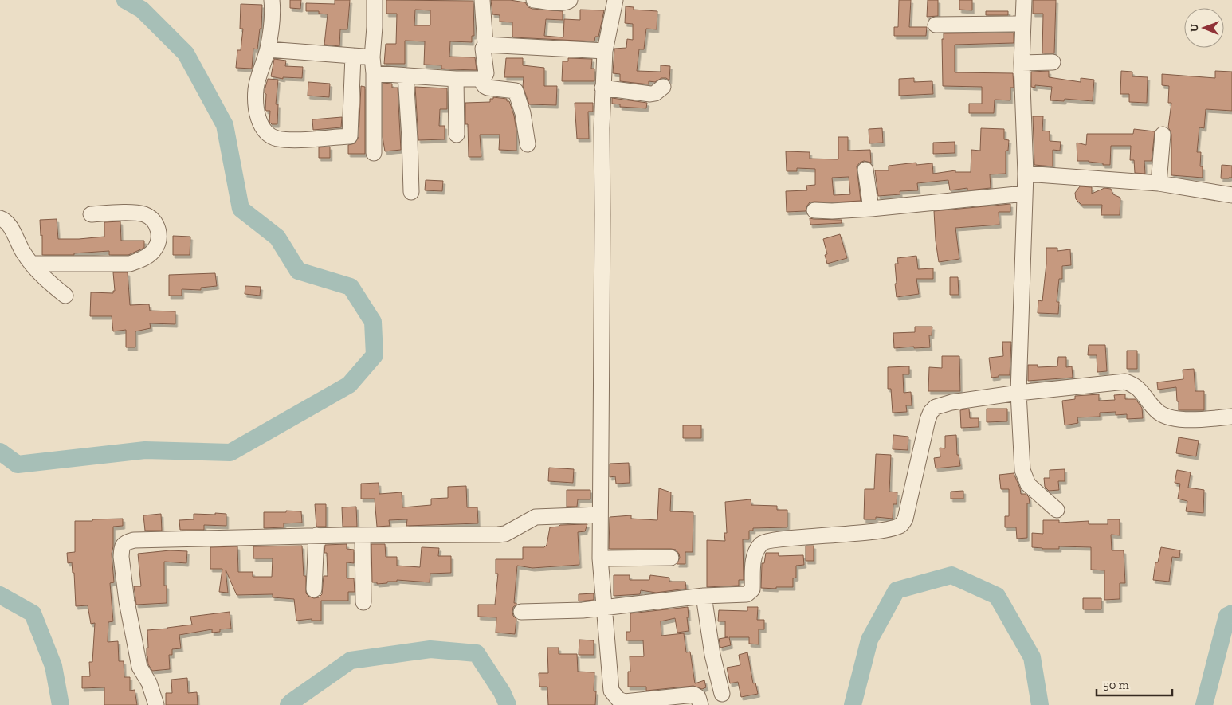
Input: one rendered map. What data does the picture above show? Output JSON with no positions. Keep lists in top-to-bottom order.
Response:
{
  "scale_bar": "50 m",
  "north": "left"
}
